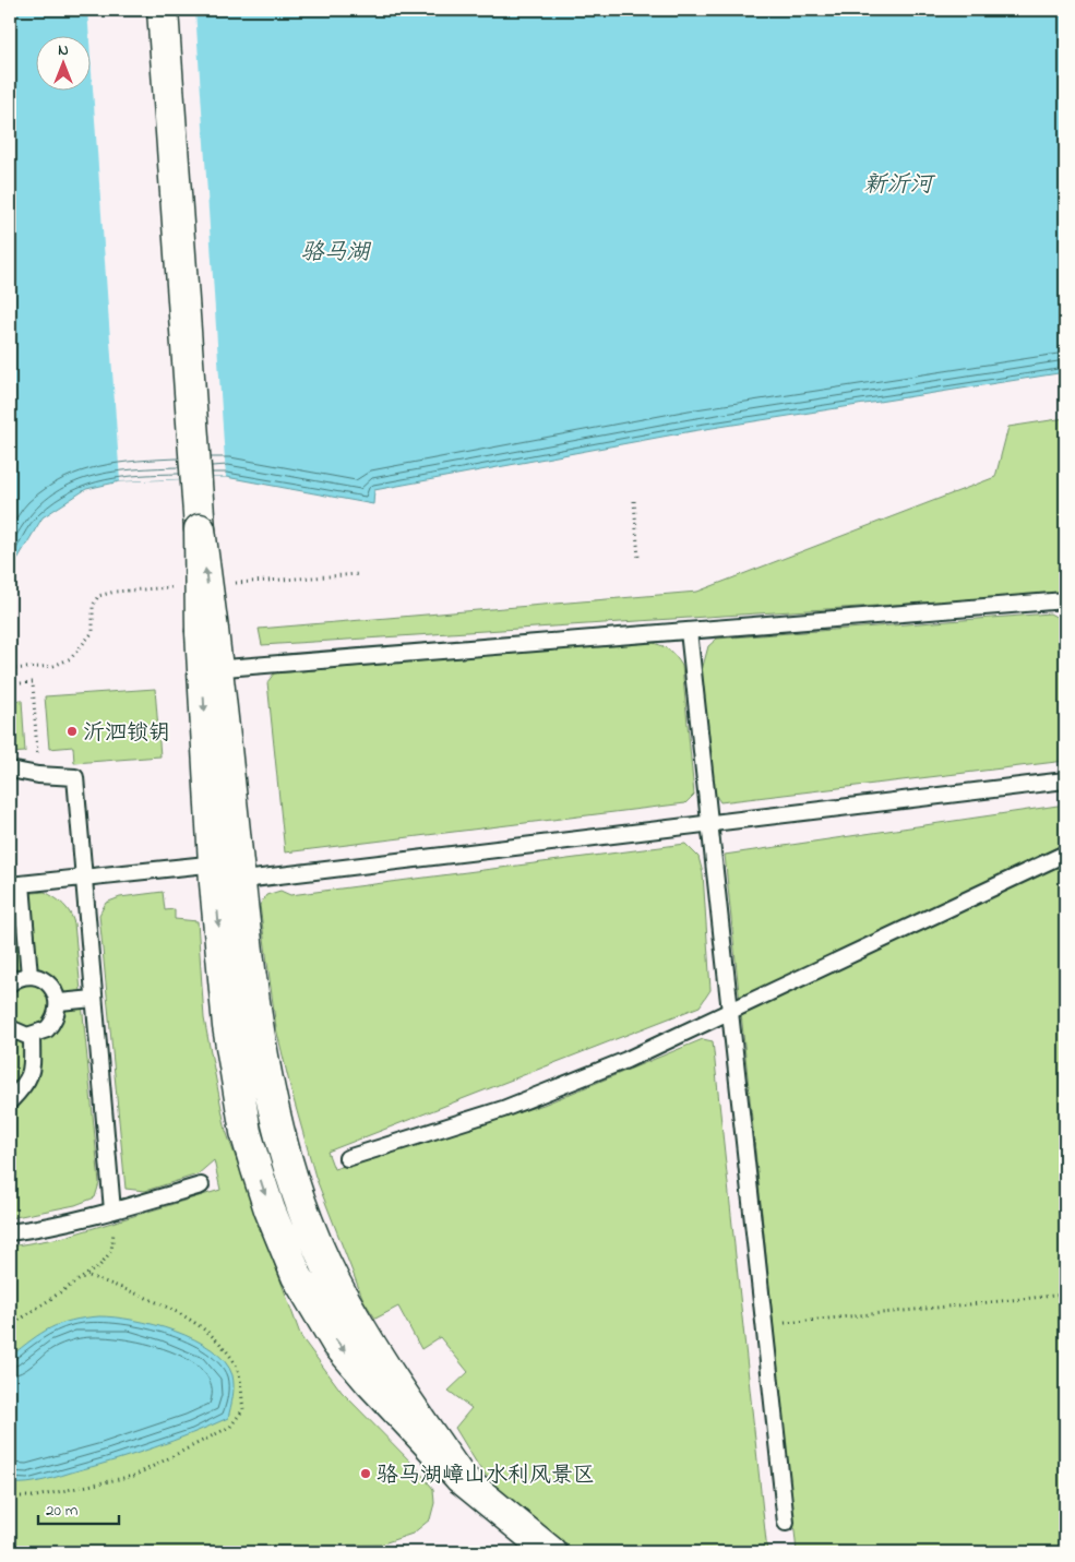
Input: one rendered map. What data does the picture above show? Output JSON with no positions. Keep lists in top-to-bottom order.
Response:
{
  "water": ["新沂河", "骆马湖"],
  "places": ["沂泗锁钥", "骆马湖嶂山水利风景区"],
  "scale_bar": "20 m",
  "north": "top"
}
